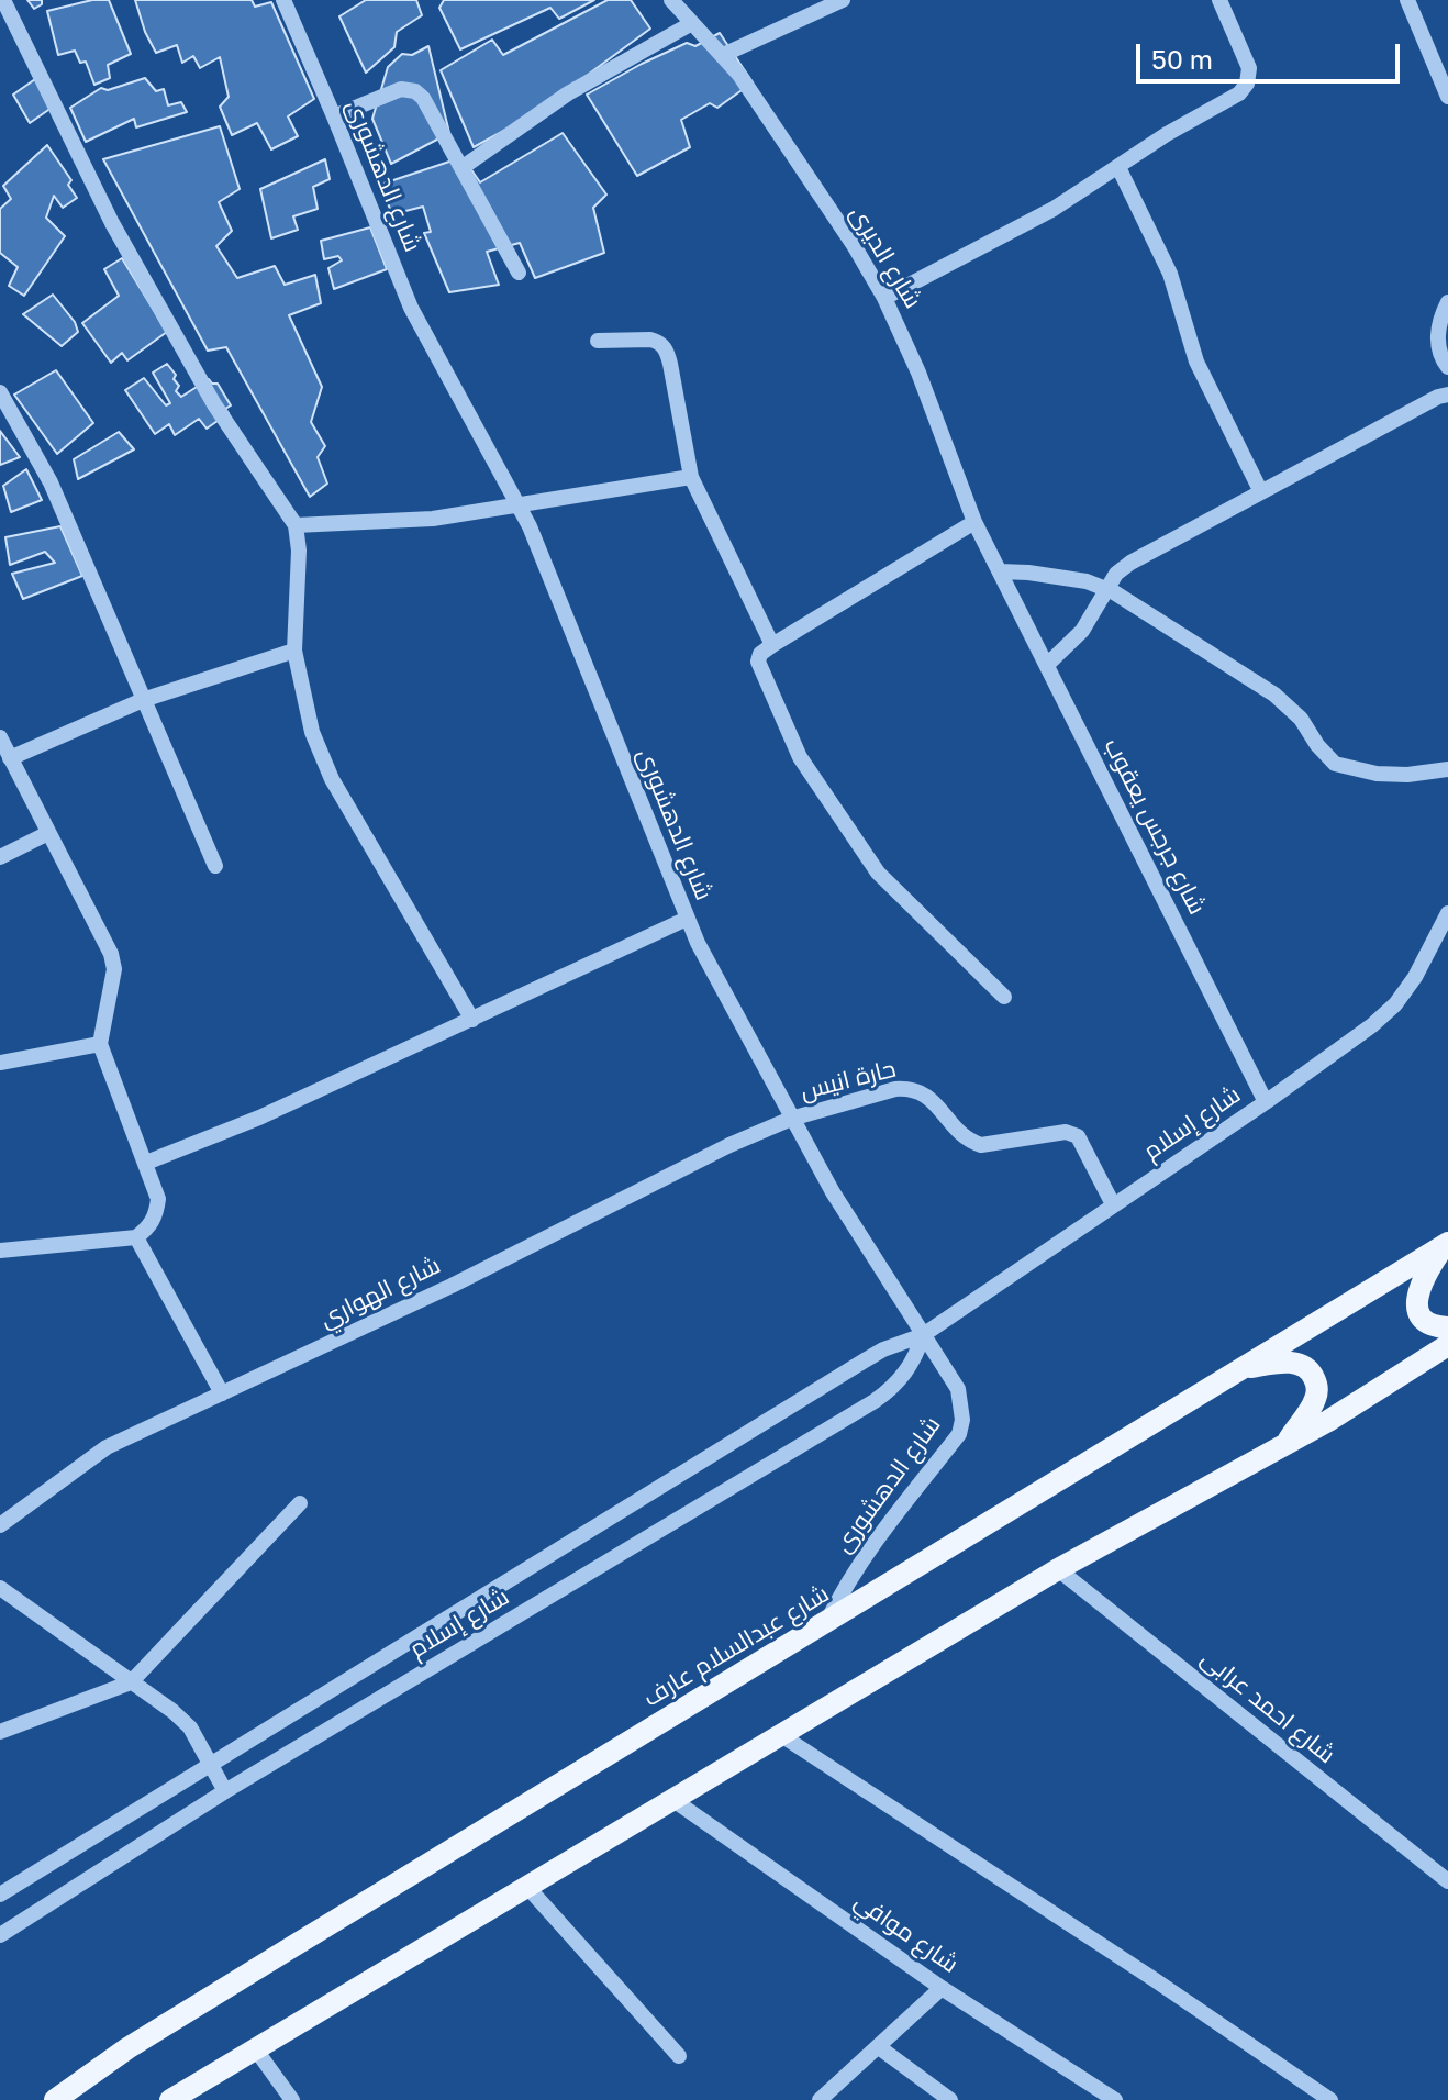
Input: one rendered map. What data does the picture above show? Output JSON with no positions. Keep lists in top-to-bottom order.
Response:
{
  "streets": {
    "main road": ["شارع عبدالسلام عارف"],
    "street": [
      "شارع الدهشورى",
      "شارع الديرى",
      "شارع جرجس يعقوب",
      "حارة انيس",
      "شارع إسلام",
      "شارع الهواري",
      "شارع احمد عرابى",
      "شارع موافي"
    ]
  },
  "crossings": [
    ["شارع الدهشورى", "حارة انيس"],
    ["شارع الدهشورى", "شارع إسلام"],
    ["شارع الدهشورى", "شارع الهواري"],
    ["شارع الدهشورى", "شارع عبدالسلام عارف"],
    ["شارع الديرى", "شارع جرجس يعقوب"],
    ["شارع جرجس يعقوب", "شارع إسلام"],
    ["حارة انيس", "شارع إسلام"],
    ["حارة انيس", "شارع الهواري"]
  ],
  "scale_bar": "50 m"
}
